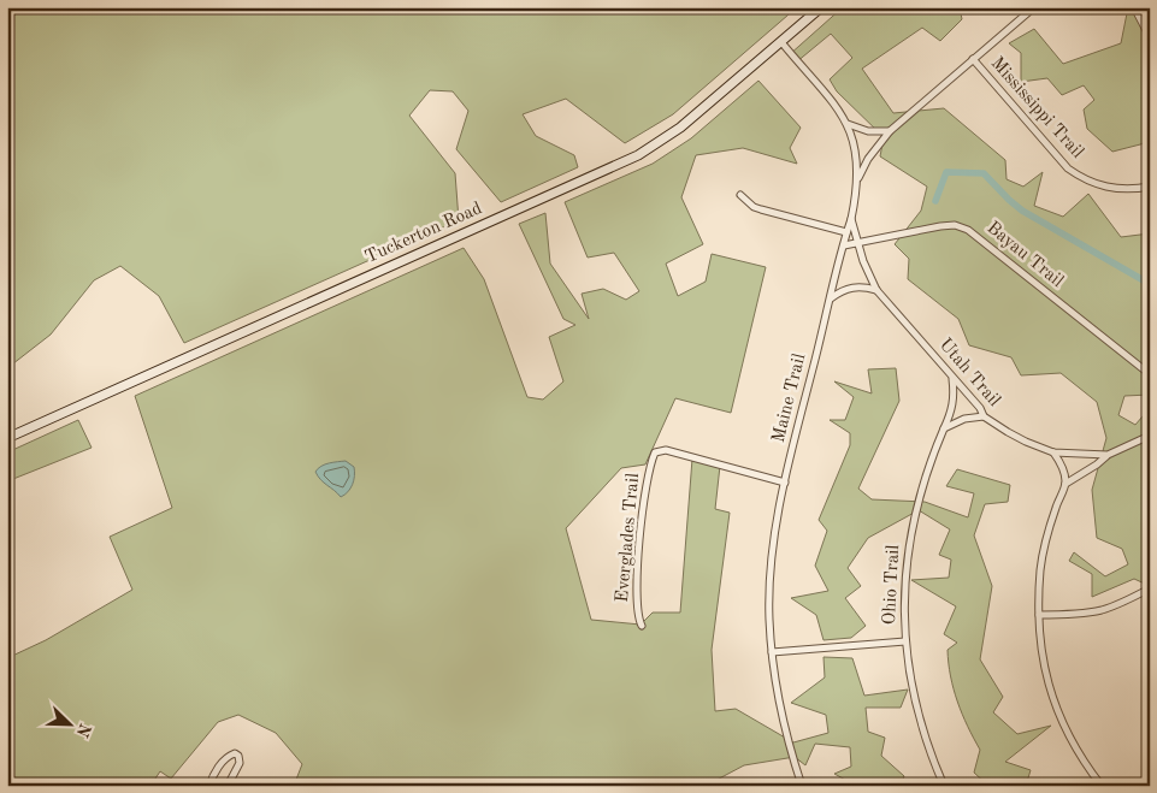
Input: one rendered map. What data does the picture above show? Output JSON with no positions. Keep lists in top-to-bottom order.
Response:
{
  "streets": {
    "main road": ["Tuckerton Road"],
    "street": [
      "Mississippi Trail",
      "Bayau Trail",
      "Utah Trail",
      "Maine Trail",
      "Everglades Trail",
      "Ohio Trail"
    ]
  },
  "crossings": [
    ["Tuckerton Road", "Maine Trail"],
    ["Bayau Trail", "Utah Trail"],
    ["Utah Trail", "Maine Trail"],
    ["Utah Trail", "Ohio Trail"],
    ["Maine Trail", "Everglades Trail"]
  ],
  "north": "bottom right"
}
